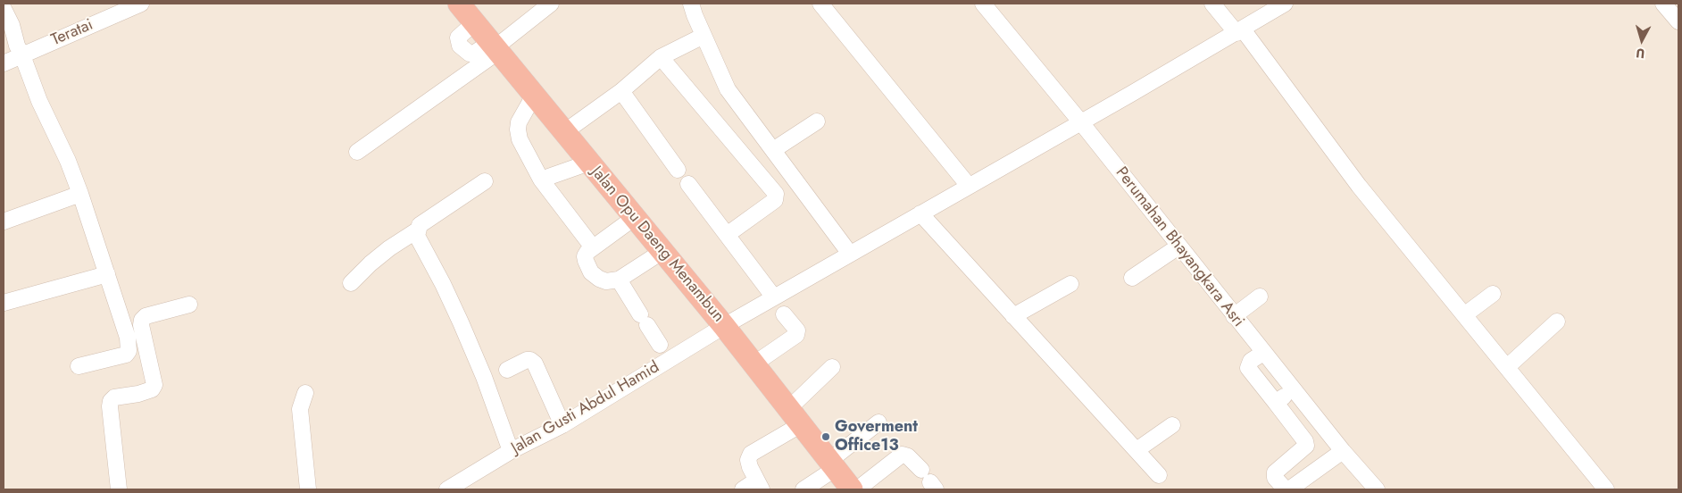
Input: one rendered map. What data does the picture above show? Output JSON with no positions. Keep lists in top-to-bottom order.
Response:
{
  "streets": {
    "highway": ["Jalan Opu Daeng Menambun"],
    "street": ["Teratai", "Perumahan Bhayangkara Asri", "Jalan Gusti Abdul Hamid"]
  },
  "crossings": [
    ["Jalan Opu Daeng Menambun", "Jalan Gusti Abdul Hamid"],
    ["Perumahan Bhayangkara Asri", "Jalan Gusti Abdul Hamid"]
  ],
  "places": ["Goverment Office13"],
  "north": "bottom"
}
